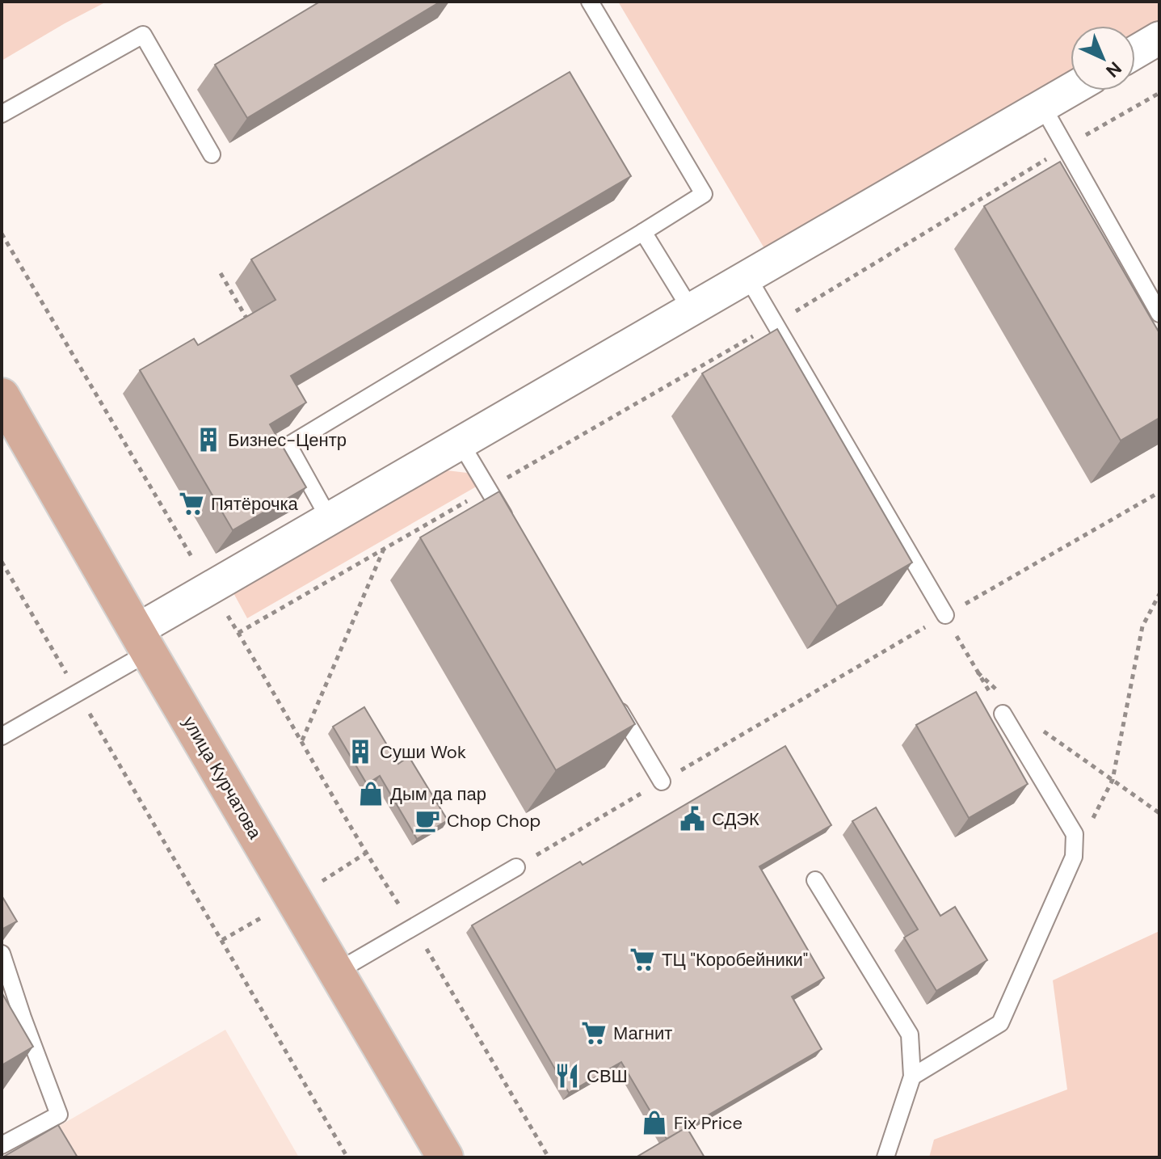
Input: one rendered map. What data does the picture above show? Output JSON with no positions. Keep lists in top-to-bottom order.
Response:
{
  "streets": {
    "main road": ["улица Курчатова"]
  },
  "places": {
    "building": ["Бизнес-Центр", "Суши Wok"],
    "supermarket": ["Пятёрочка", "ТЦ \"Коробейники\"", "Магнит"],
    "shop": ["Дым да пар", "Fix Price"],
    "public building": ["СДЭК"],
    "cafe": ["Chop Chop"],
    "restaurant": ["СВШ"]
  },
  "north": "bottom right"
}
